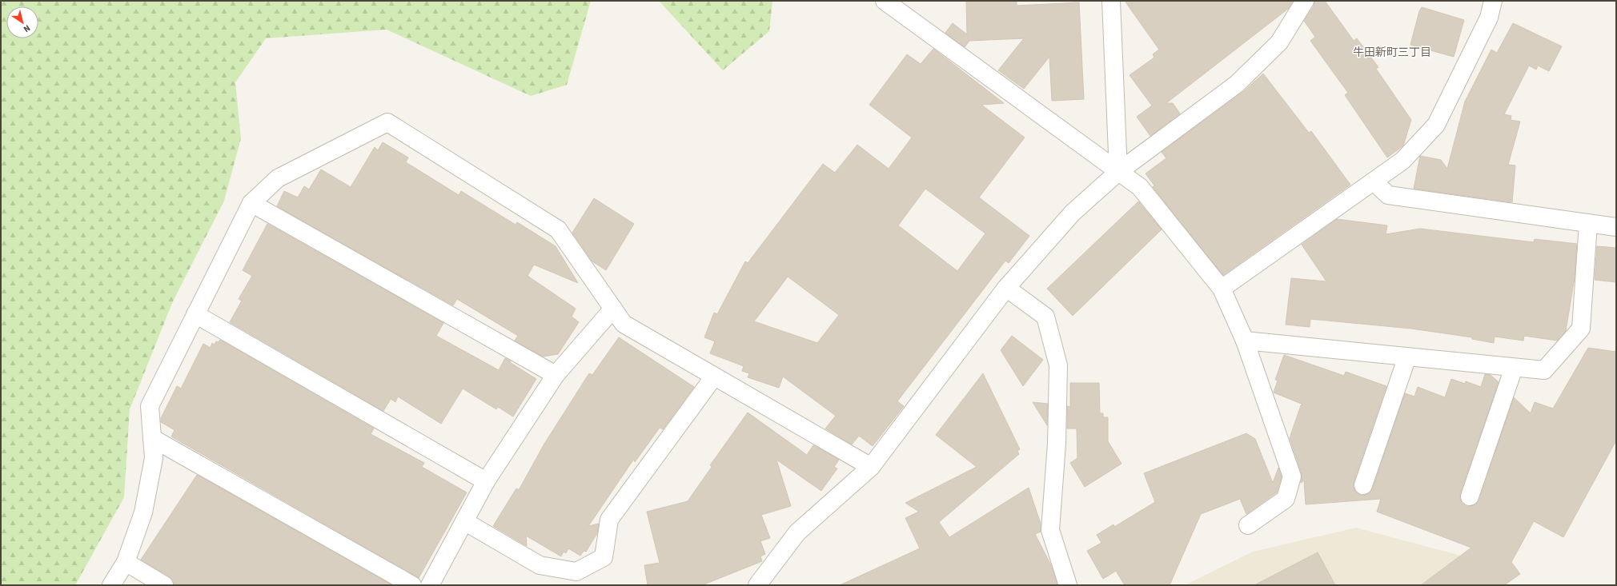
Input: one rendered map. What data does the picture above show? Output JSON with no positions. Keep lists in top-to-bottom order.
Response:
{
  "districts": ["牛田新町三丁目"],
  "north": "bottom right"
}
